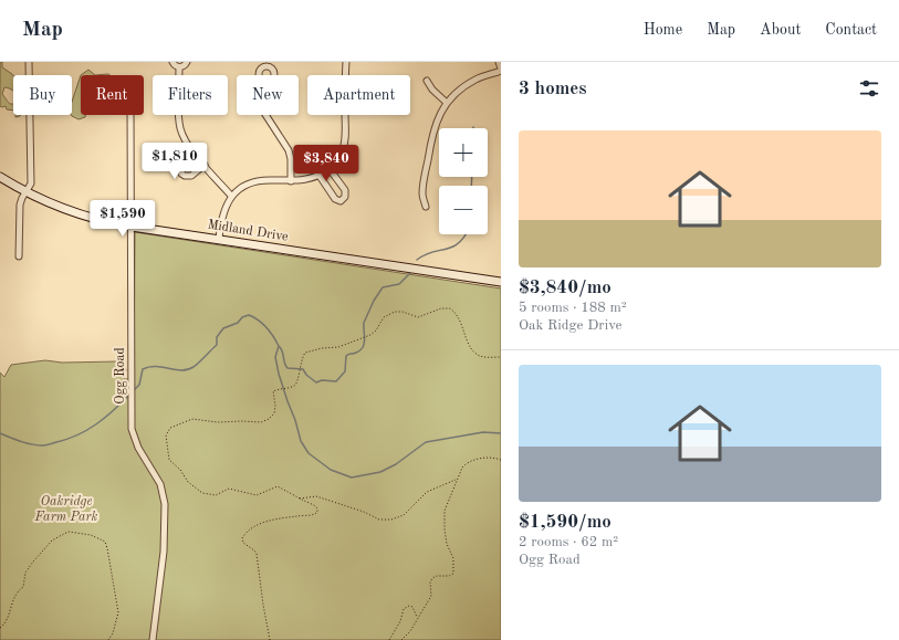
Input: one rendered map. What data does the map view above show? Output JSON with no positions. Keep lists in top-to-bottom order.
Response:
{
  "streets": {
    "main road": ["Midland Drive"],
    "street": ["Ogg Road"]
  },
  "crossings": [
    ["Midland Drive", "Ogg Road"]
  ],
  "parks": ["Oakridge Farm Park"],
  "page": {
    "header": "Map",
    "nav": [
      "Home",
      "Map",
      "About",
      "Contact"
    ],
    "heading": "3 homes",
    "chip": [
      "Buy",
      "Rent",
      "Filters",
      "New",
      "Apartment"
    ],
    "list": [
      {
        "name": "$3,840/mo",
        "note": "5 rooms · 188 m² · Oak Ridge Drive"
      },
      {
        "name": "$1,590/mo",
        "note": "2 rooms · 62 m² · Ogg Road"
      }
    ],
    "map_buttons": ["+", "−"],
    "price": ["$1,810", "$3,840", "$1,590"]
  }
}
